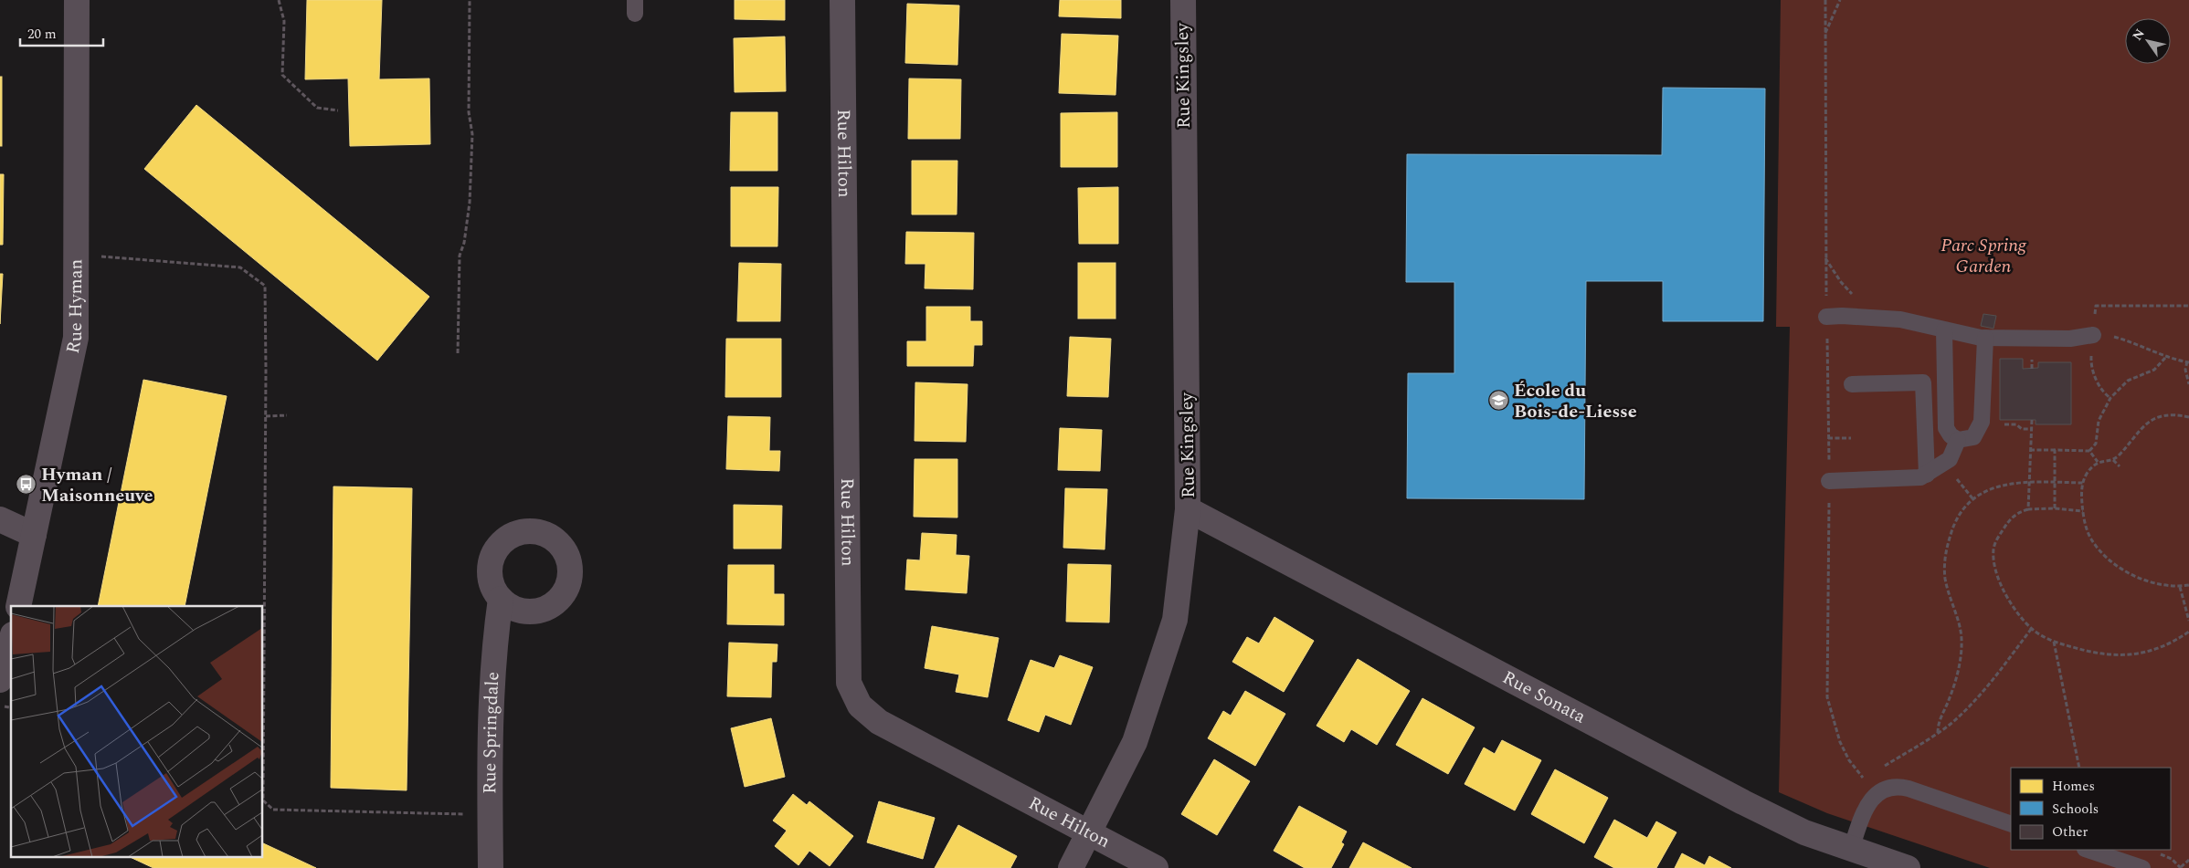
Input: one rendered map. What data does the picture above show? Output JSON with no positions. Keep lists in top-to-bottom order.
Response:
{
  "streets": {
    "street": [
      "Rue Kingsley",
      "Rue Hilton",
      "Rue Hyman",
      "Rue Sonata",
      "Rue Springdale"
    ]
  },
  "crossings": [
    ["Rue Kingsley", "Rue Hilton"],
    ["Rue Kingsley", "Rue Sonata"]
  ],
  "parks": ["Parc Spring Garden"],
  "places": {
    "school or university": ["École du Bois-de-Liesse"],
    "bus stop": ["Hyman / Maisonneuve"]
  },
  "legend": ["Homes", "Schools", "Other"],
  "scale_bar": "20 m",
  "north": "top left"
}
